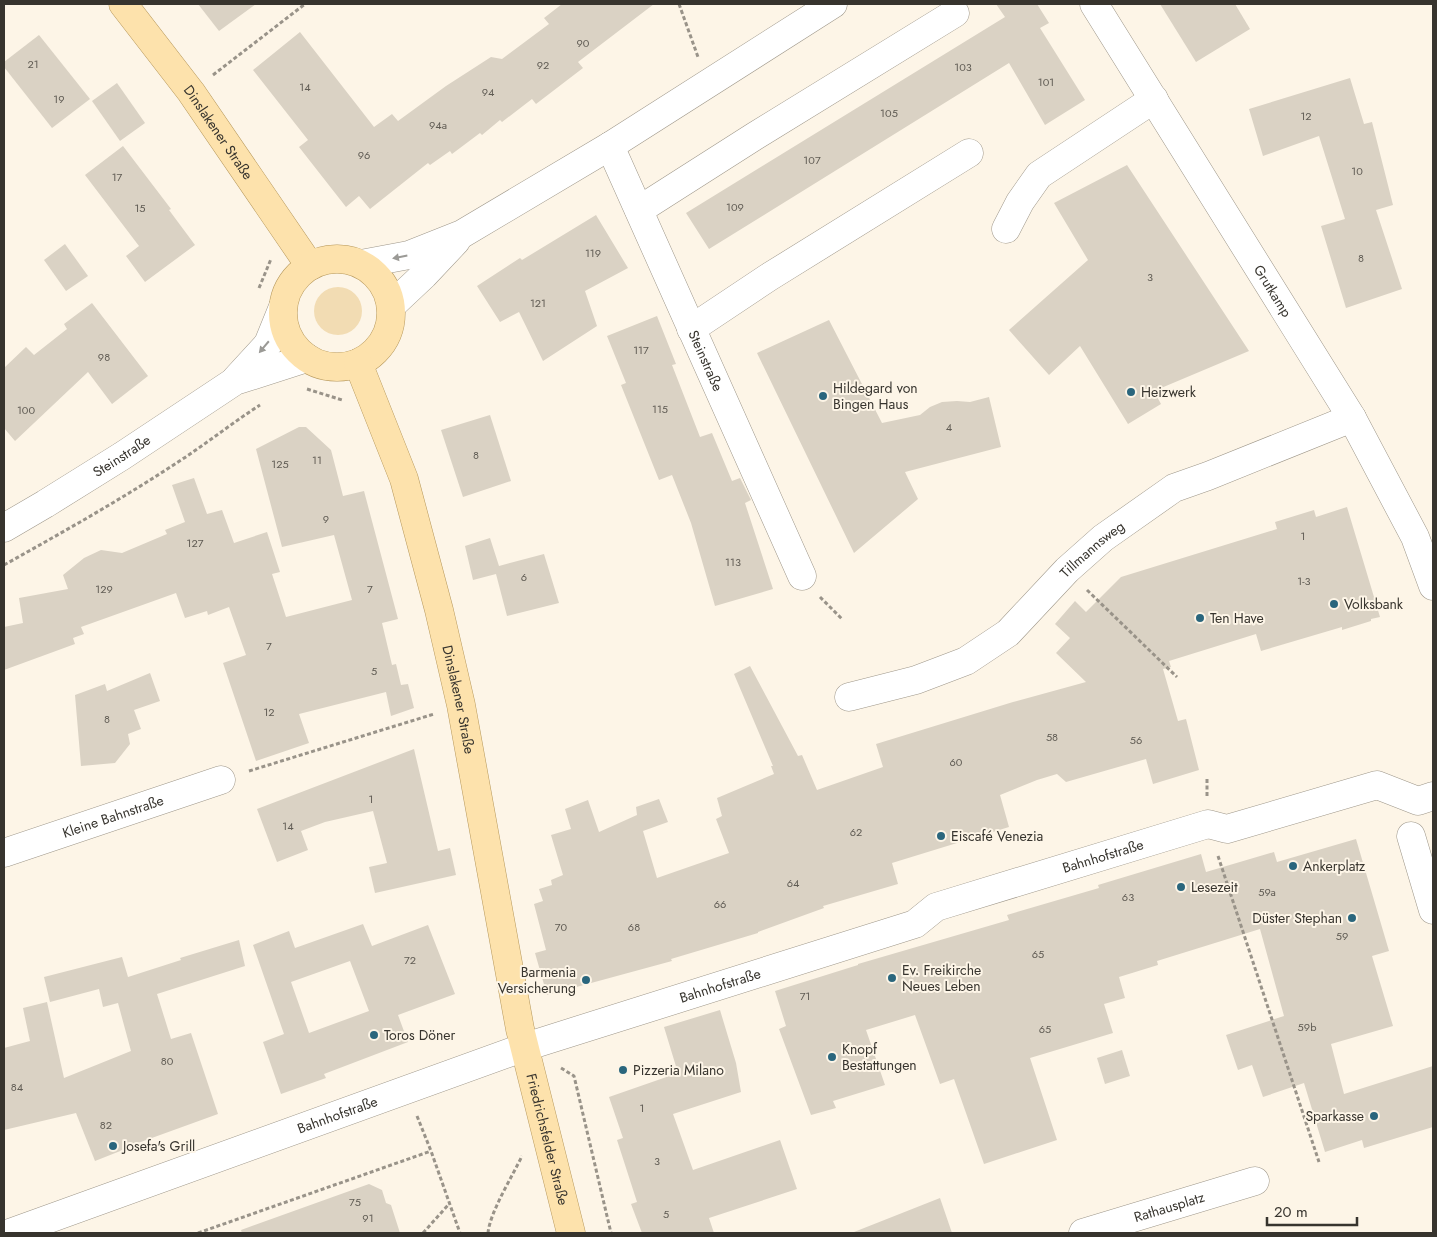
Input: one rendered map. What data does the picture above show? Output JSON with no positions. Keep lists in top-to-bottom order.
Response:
{
  "streets": {
    "main road": ["Dinslakener Straße", "Friedrichsfelder Straße"],
    "street": [
      "Grutkamp",
      "Steinstraße",
      "Tillmannsweg",
      "Kleine Bahnstraße",
      "Bahnhofstraße",
      "Rathausplatz"
    ]
  },
  "crossings": [
    ["Dinslakener Straße", "Steinstraße"],
    ["Dinslakener Straße", "Bahnhofstraße"],
    ["Dinslakener Straße", "Friedrichsfelder Straße"],
    ["Grutkamp", "Tillmannsweg"],
    ["Bahnhofstraße", "Friedrichsfelder Straße"]
  ],
  "places": [
    "Heizwerk",
    "Hildegard von Bingen Haus",
    "Volksbank",
    "Ten Have",
    "Eiscafé Venezia",
    "Ankerplatz",
    "Lesezeit",
    "Düster Stephan",
    "Ev. Freikirche Neues Leben",
    "Barmenia Versicherung",
    "Toros Döner",
    "Knopf Bestattungen",
    "Pizzeria Milano",
    "Sparkasse",
    "Josefa's Grill"
  ],
  "house_numbers": [
    "90",
    "21",
    "92",
    "103",
    "101",
    "14",
    "94",
    "19",
    "105",
    "12",
    "94a",
    "96",
    "107",
    "10",
    "17",
    "109",
    "15",
    "119",
    "8",
    "3",
    "121",
    "117",
    "98",
    "115",
    "100",
    "4",
    "8",
    "11",
    "125",
    "9",
    "1",
    "127",
    "113",
    "6",
    "1-3",
    "129",
    "7",
    "7",
    "5",
    "12",
    "8",
    "58",
    "56",
    "60",
    "1",
    "14",
    "62",
    "64",
    "59a",
    "63",
    "66",
    "70",
    "68",
    "59",
    "65",
    "72",
    "71",
    "59b",
    "65",
    "80",
    "84",
    "1",
    "82",
    "3",
    "75",
    "5",
    "91"
  ],
  "scale_bar": "20 m"
}
